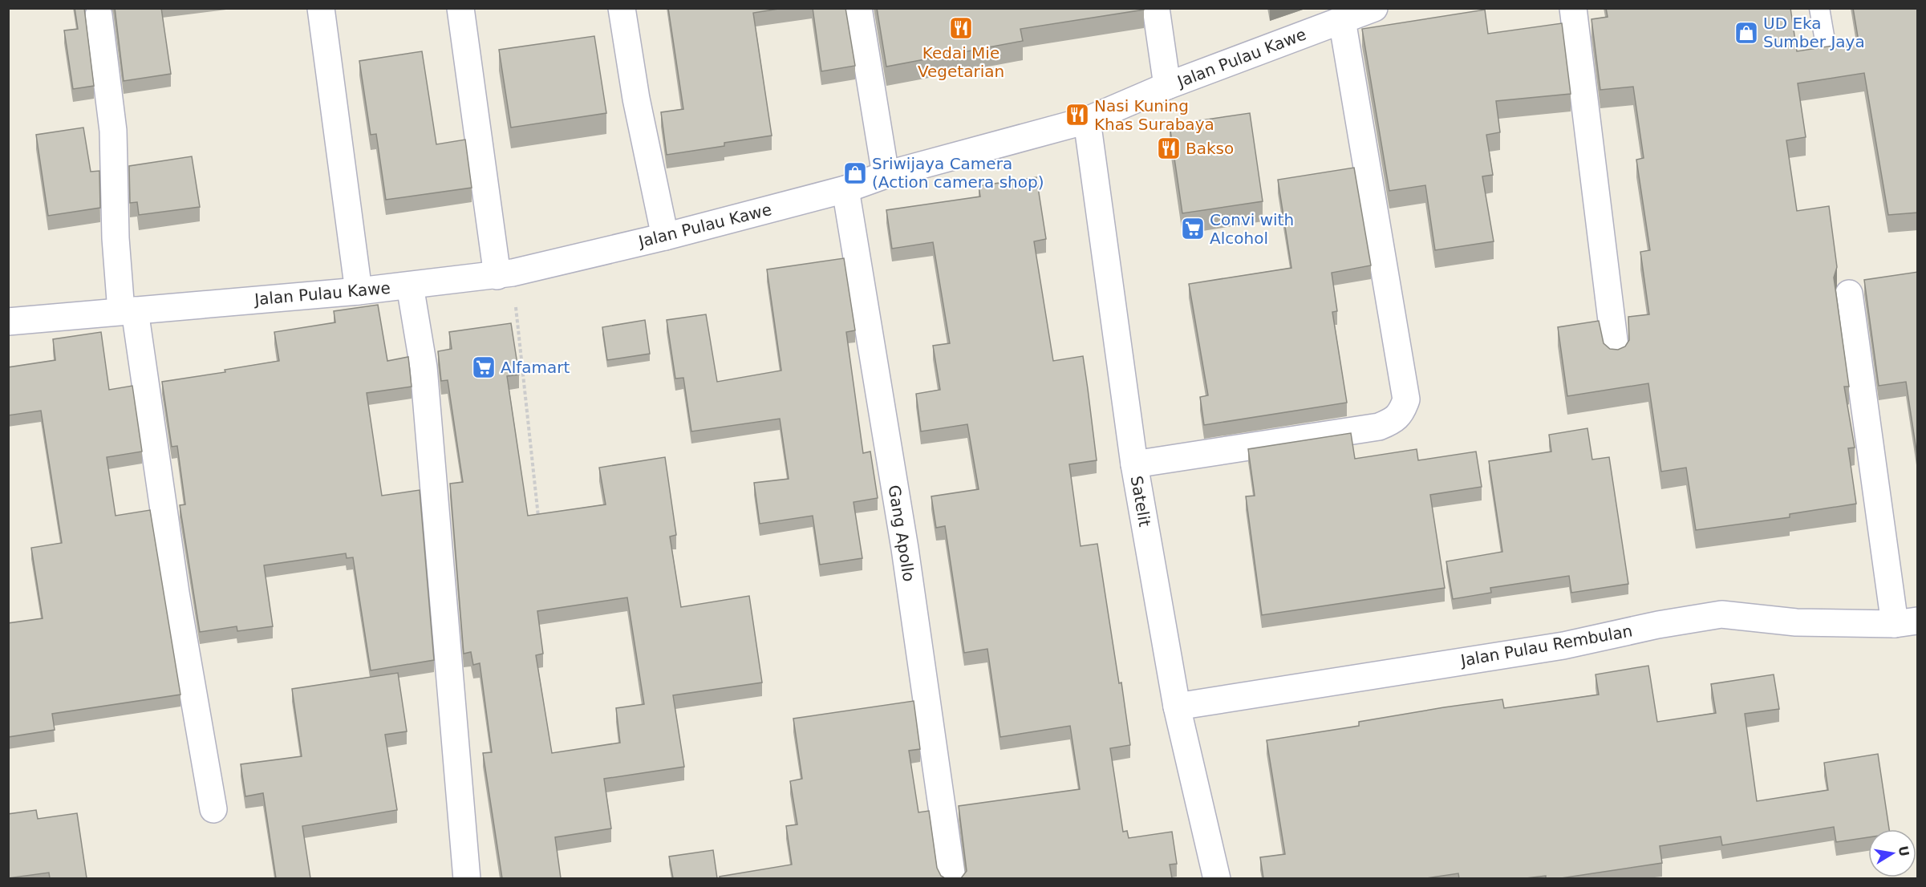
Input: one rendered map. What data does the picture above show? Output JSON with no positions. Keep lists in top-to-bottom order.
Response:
{
  "streets": {
    "street": [
      "Jalan Pulau Kawe",
      "Satelit",
      "Gang Apollo",
      "Jalan Pulau Rembulan"
    ]
  },
  "crossings": [
    ["Jalan Pulau Kawe", "Satelit"],
    ["Jalan Pulau Kawe", "Gang Apollo"],
    ["Satelit", "Jalan Pulau Rembulan"]
  ],
  "places": {
    "restaurant": ["Kedai Mie Vegetarian", "Nasi Kuning Khas Surabaya", "Bakso"],
    "shop": ["UD Eka Sumber Jaya", "Sriwijaya Camera (Action camera shop)"],
    "supermarket": ["Convi with Alcohol", "Alfamart"]
  },
  "north": "right"
}
